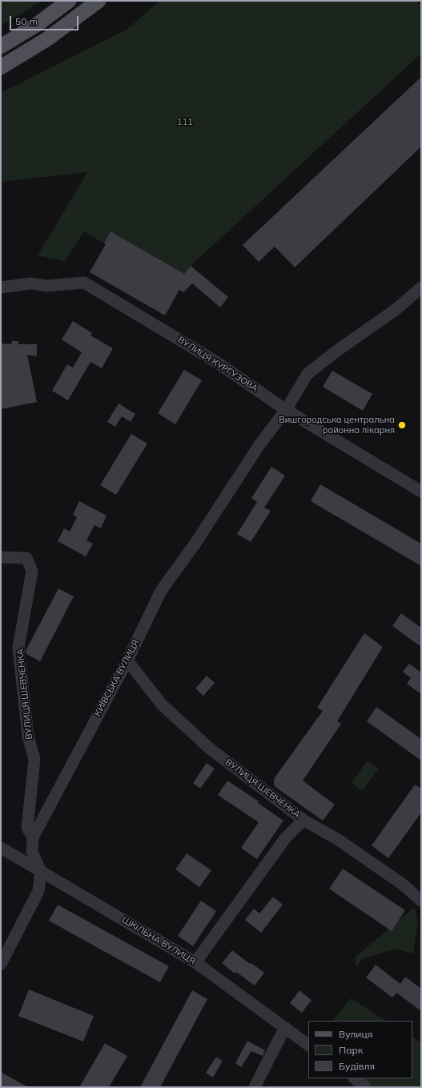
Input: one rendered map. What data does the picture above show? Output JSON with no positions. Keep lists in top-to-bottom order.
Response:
{
  "streets": {
    "street": [
      "ВУЛИЦЯ КУРГУЗОВА",
      "КИЇВСЬКА ВУЛИЦЯ",
      "ВУЛИЦЯ ШЕВЧЕНКА",
      "ШКІЛЬНА ВУЛИЦЯ"
    ]
  },
  "crossings": [
    ["ВУЛИЦЯ КУРГУЗОВА", "КИЇВСЬКА ВУЛИЦЯ"],
    ["КИЇВСЬКА ВУЛИЦЯ", "ВУЛИЦЯ ШЕВЧЕНКА"],
    ["КИЇВСЬКА ВУЛИЦЯ", "ШКІЛЬНА ВУЛИЦЯ"]
  ],
  "parks": ["111"],
  "places": ["Вишгородська центральна районна лікарня"],
  "legend": ["Вулиця", "Парк", "Будівля"],
  "scale_bar": "50 m"
}
